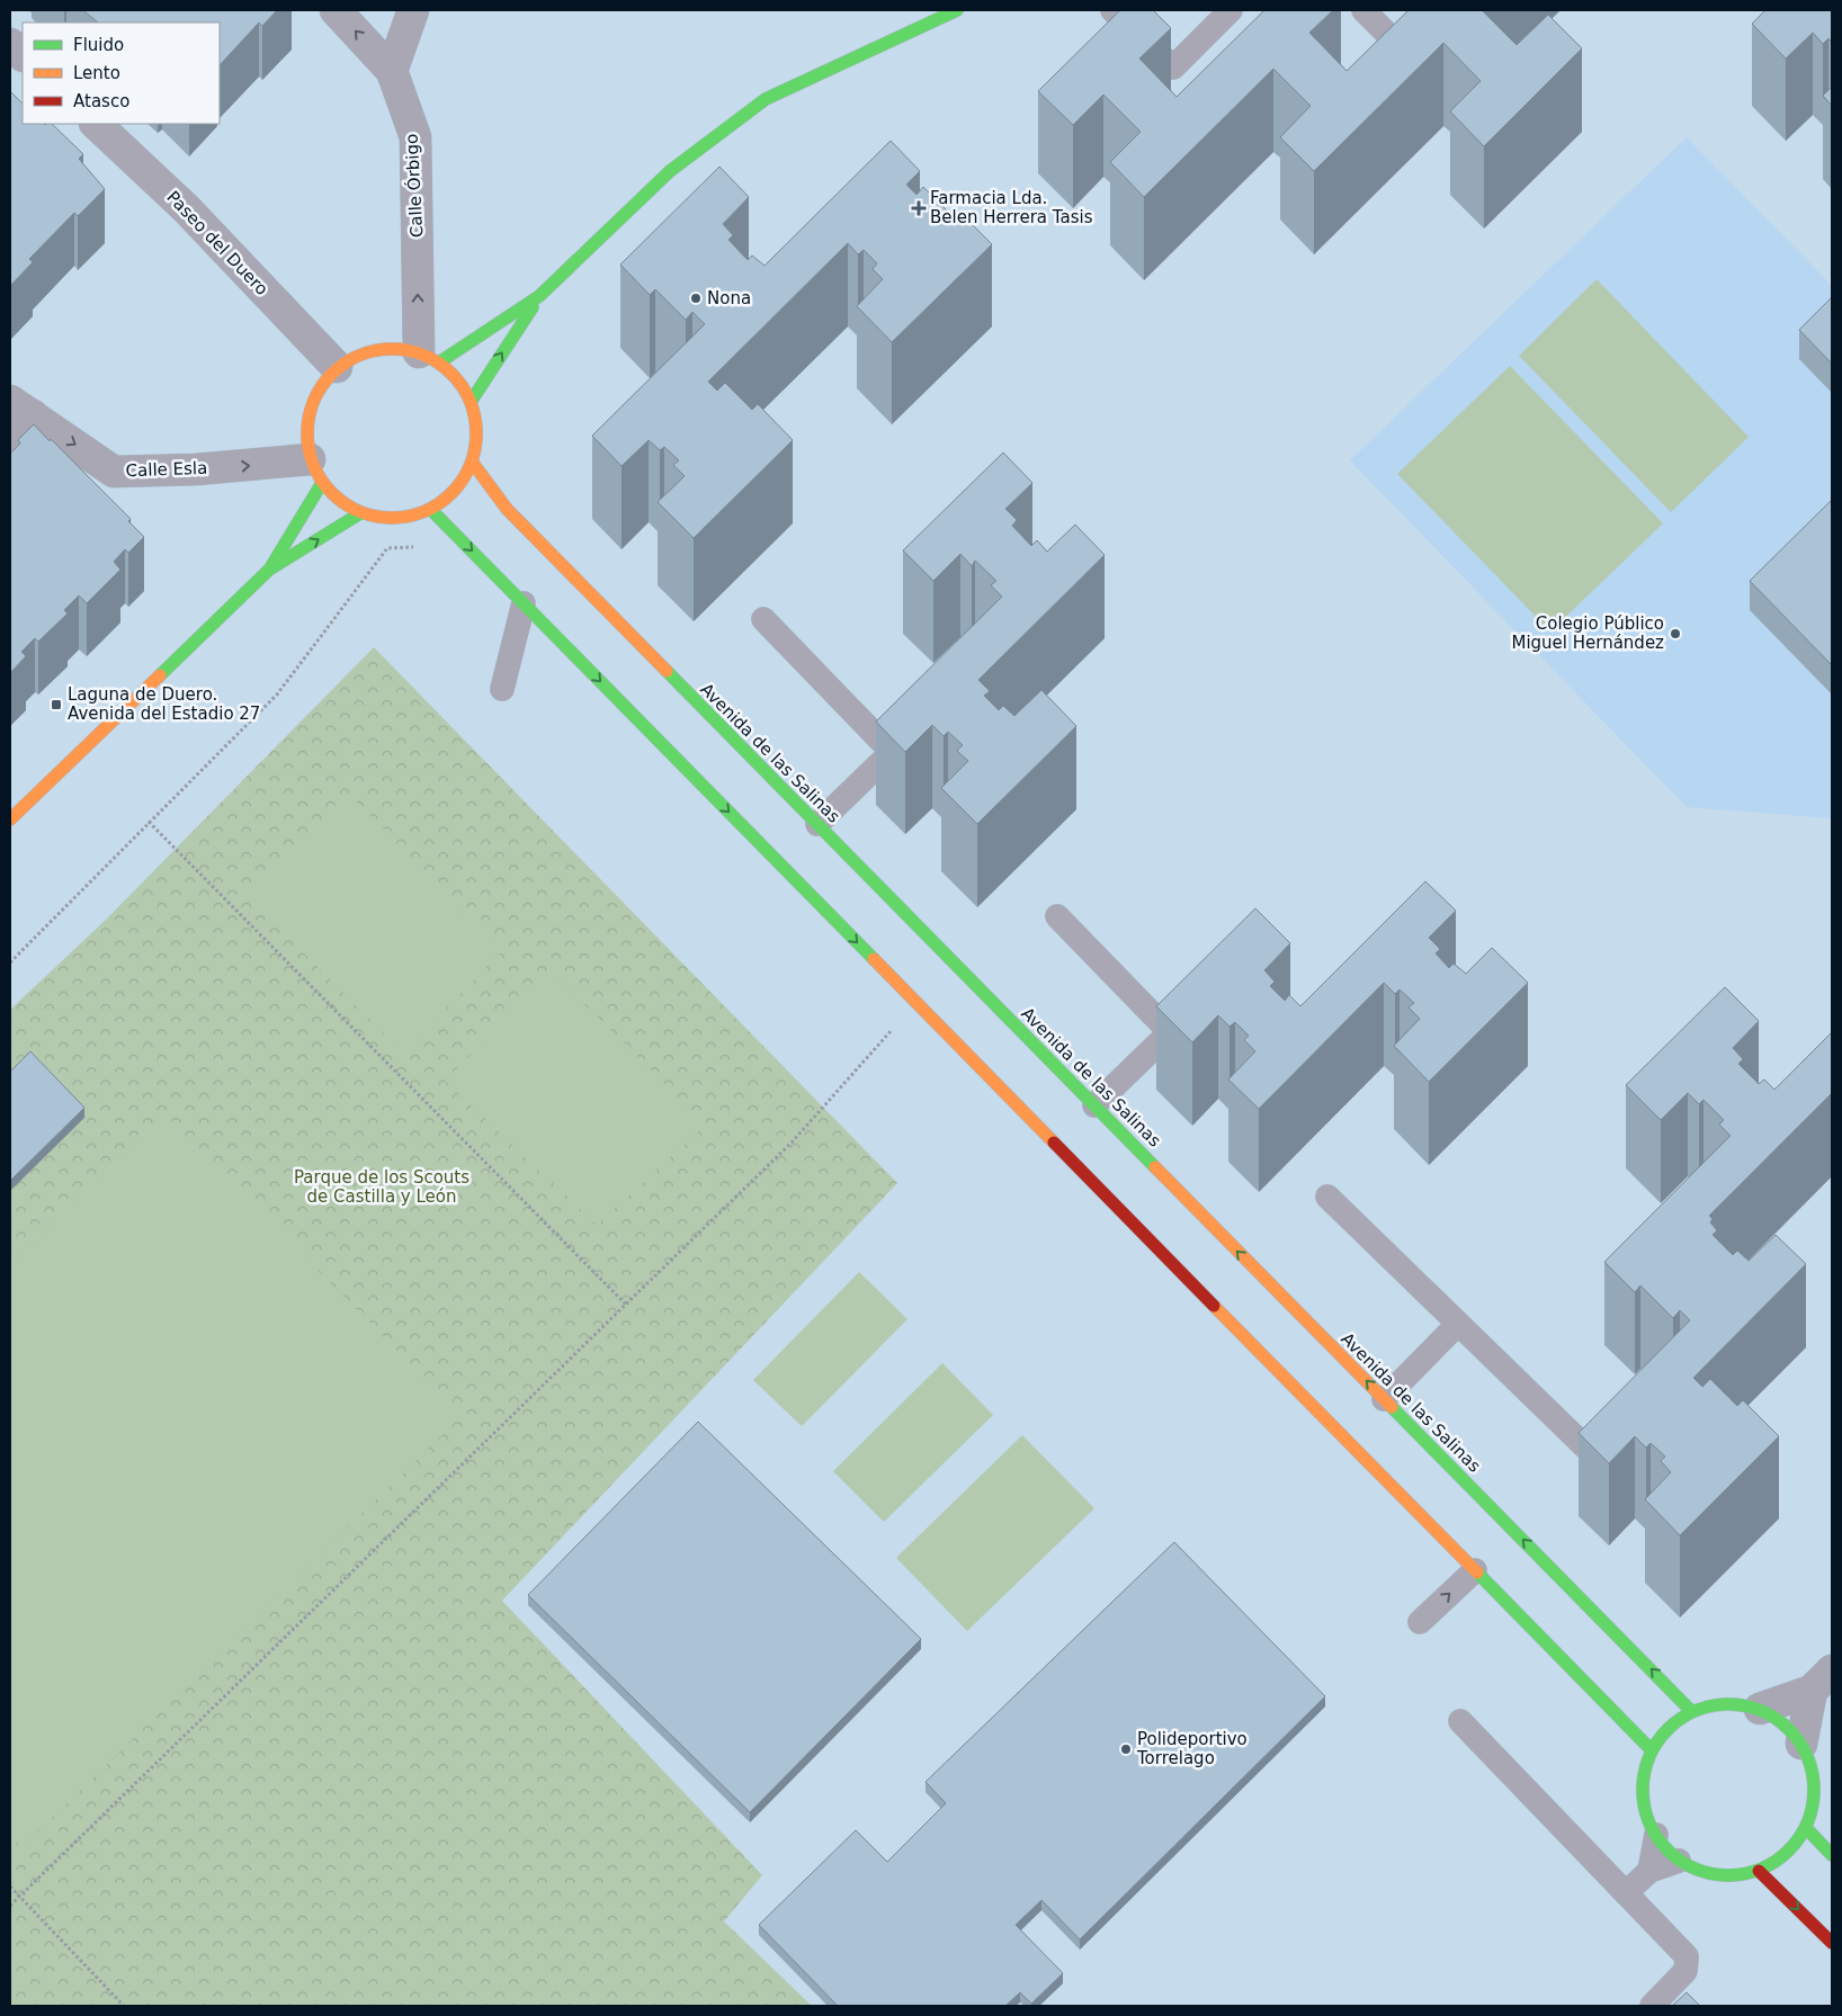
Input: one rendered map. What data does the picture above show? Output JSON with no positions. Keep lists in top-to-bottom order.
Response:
{
  "streets": {
    "street": [
      "Calle Órbigo",
      "Paseo del Duero",
      "Calle Esla",
      "Avenida de las Salinas"
    ]
  },
  "crossings": [
    ["Calle Órbigo", "Paseo del Duero"],
    ["Calle Órbigo", "Calle Esla"],
    ["Calle Órbigo", "Avenida de las Salinas"],
    ["Paseo del Duero", "Calle Esla"],
    ["Paseo del Duero", "Avenida de las Salinas"],
    ["Calle Esla", "Avenida de las Salinas"]
  ],
  "one_way": ["Calle Órbigo", "Calle Esla"],
  "parks": ["Parque de los Scouts de Castilla y León"],
  "places": {
    "health": ["Farmacia Lda. Belen Herrera Tasis"],
    "other": ["Nona", "Colegio Público Miguel Hernández", "Polideportivo Torrelago"],
    "transit": ["Laguna de Duero. Avenida del Estadio 27"]
  },
  "legend": ["Fluido", "Lento", "Atasco"]
}
